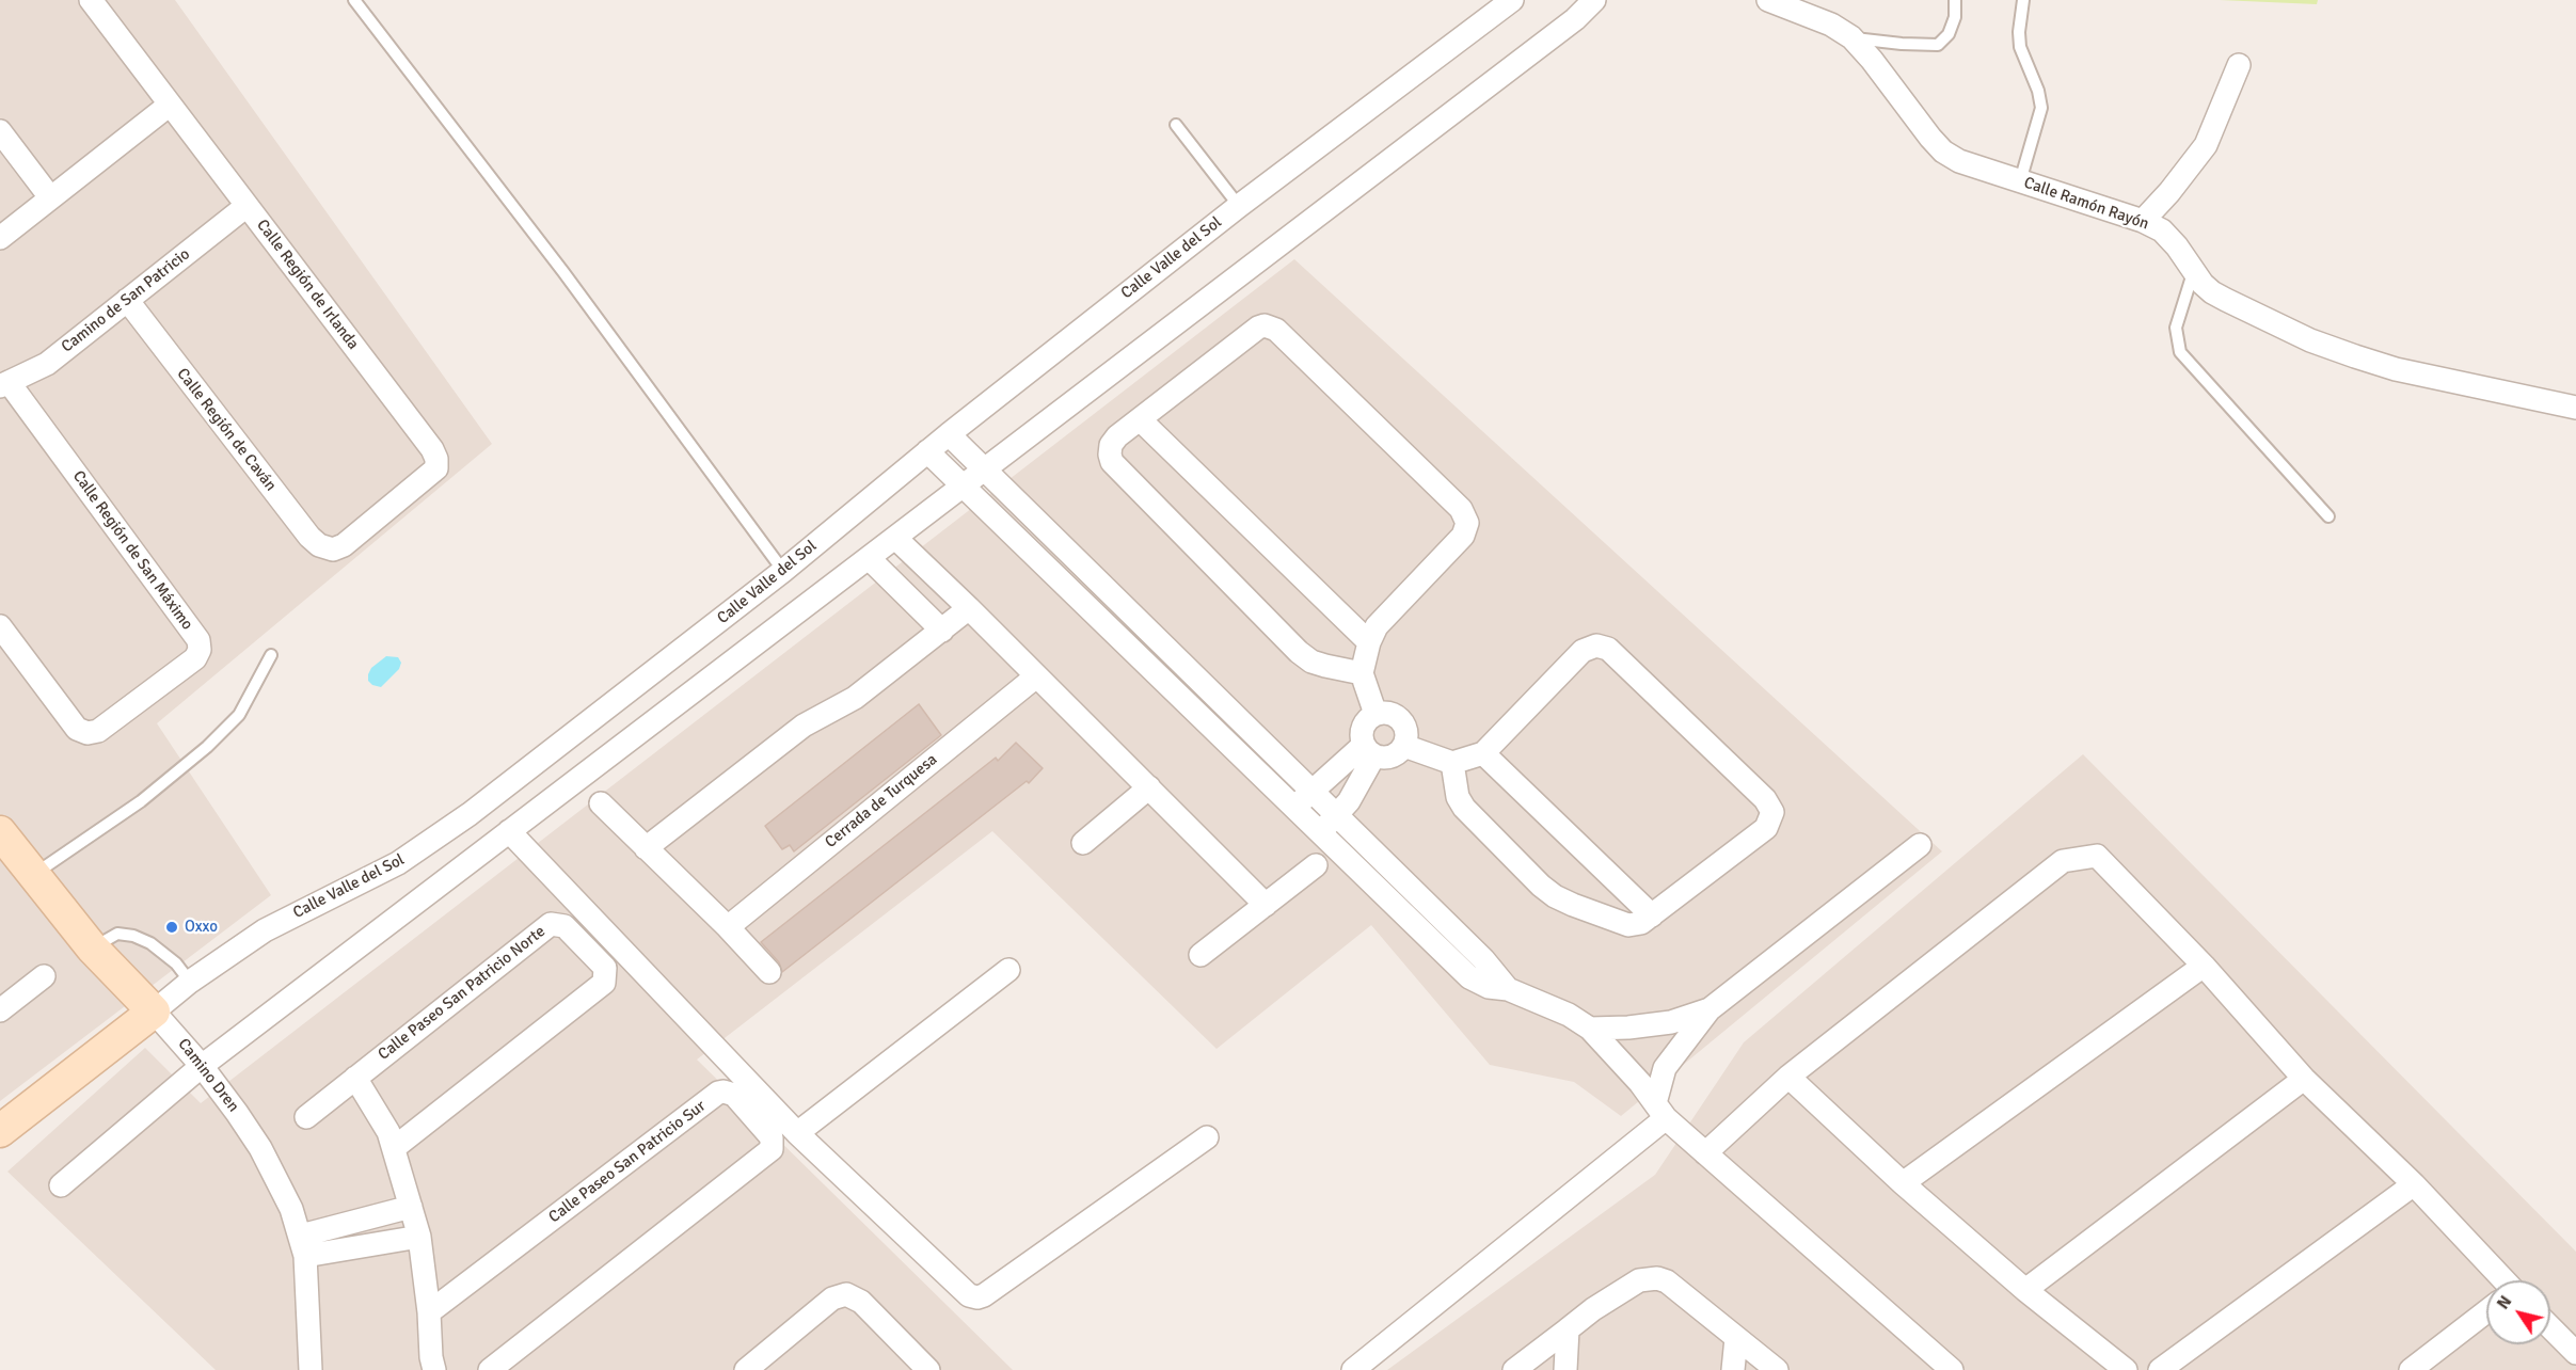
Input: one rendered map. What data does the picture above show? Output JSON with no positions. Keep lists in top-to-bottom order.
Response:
{
  "streets": {
    "street": [
      "Calle Ramón Rayón",
      "Calle Valle del Sol",
      "Calle Región de Irlanda",
      "Camino de San Patricio",
      "Calle Región de Caván",
      "Calle Región de San Máximo",
      "Cerrada de Turquesa",
      "Calle Paseo San Patricio Norte",
      "Camino Dren",
      "Calle Paseo San Patricio Sur"
    ]
  },
  "crossings": [
    ["Calle Valle del Sol", "Camino Dren"],
    ["Calle Región de Irlanda", "Camino de San Patricio"],
    ["Calle Región de Irlanda", "Calle Región de Caván"],
    ["Camino de San Patricio", "Calle Región de Caván"],
    ["Camino de San Patricio", "Calle Región de San Máximo"]
  ],
  "places": ["Oxxo"],
  "north": "top left"
}
